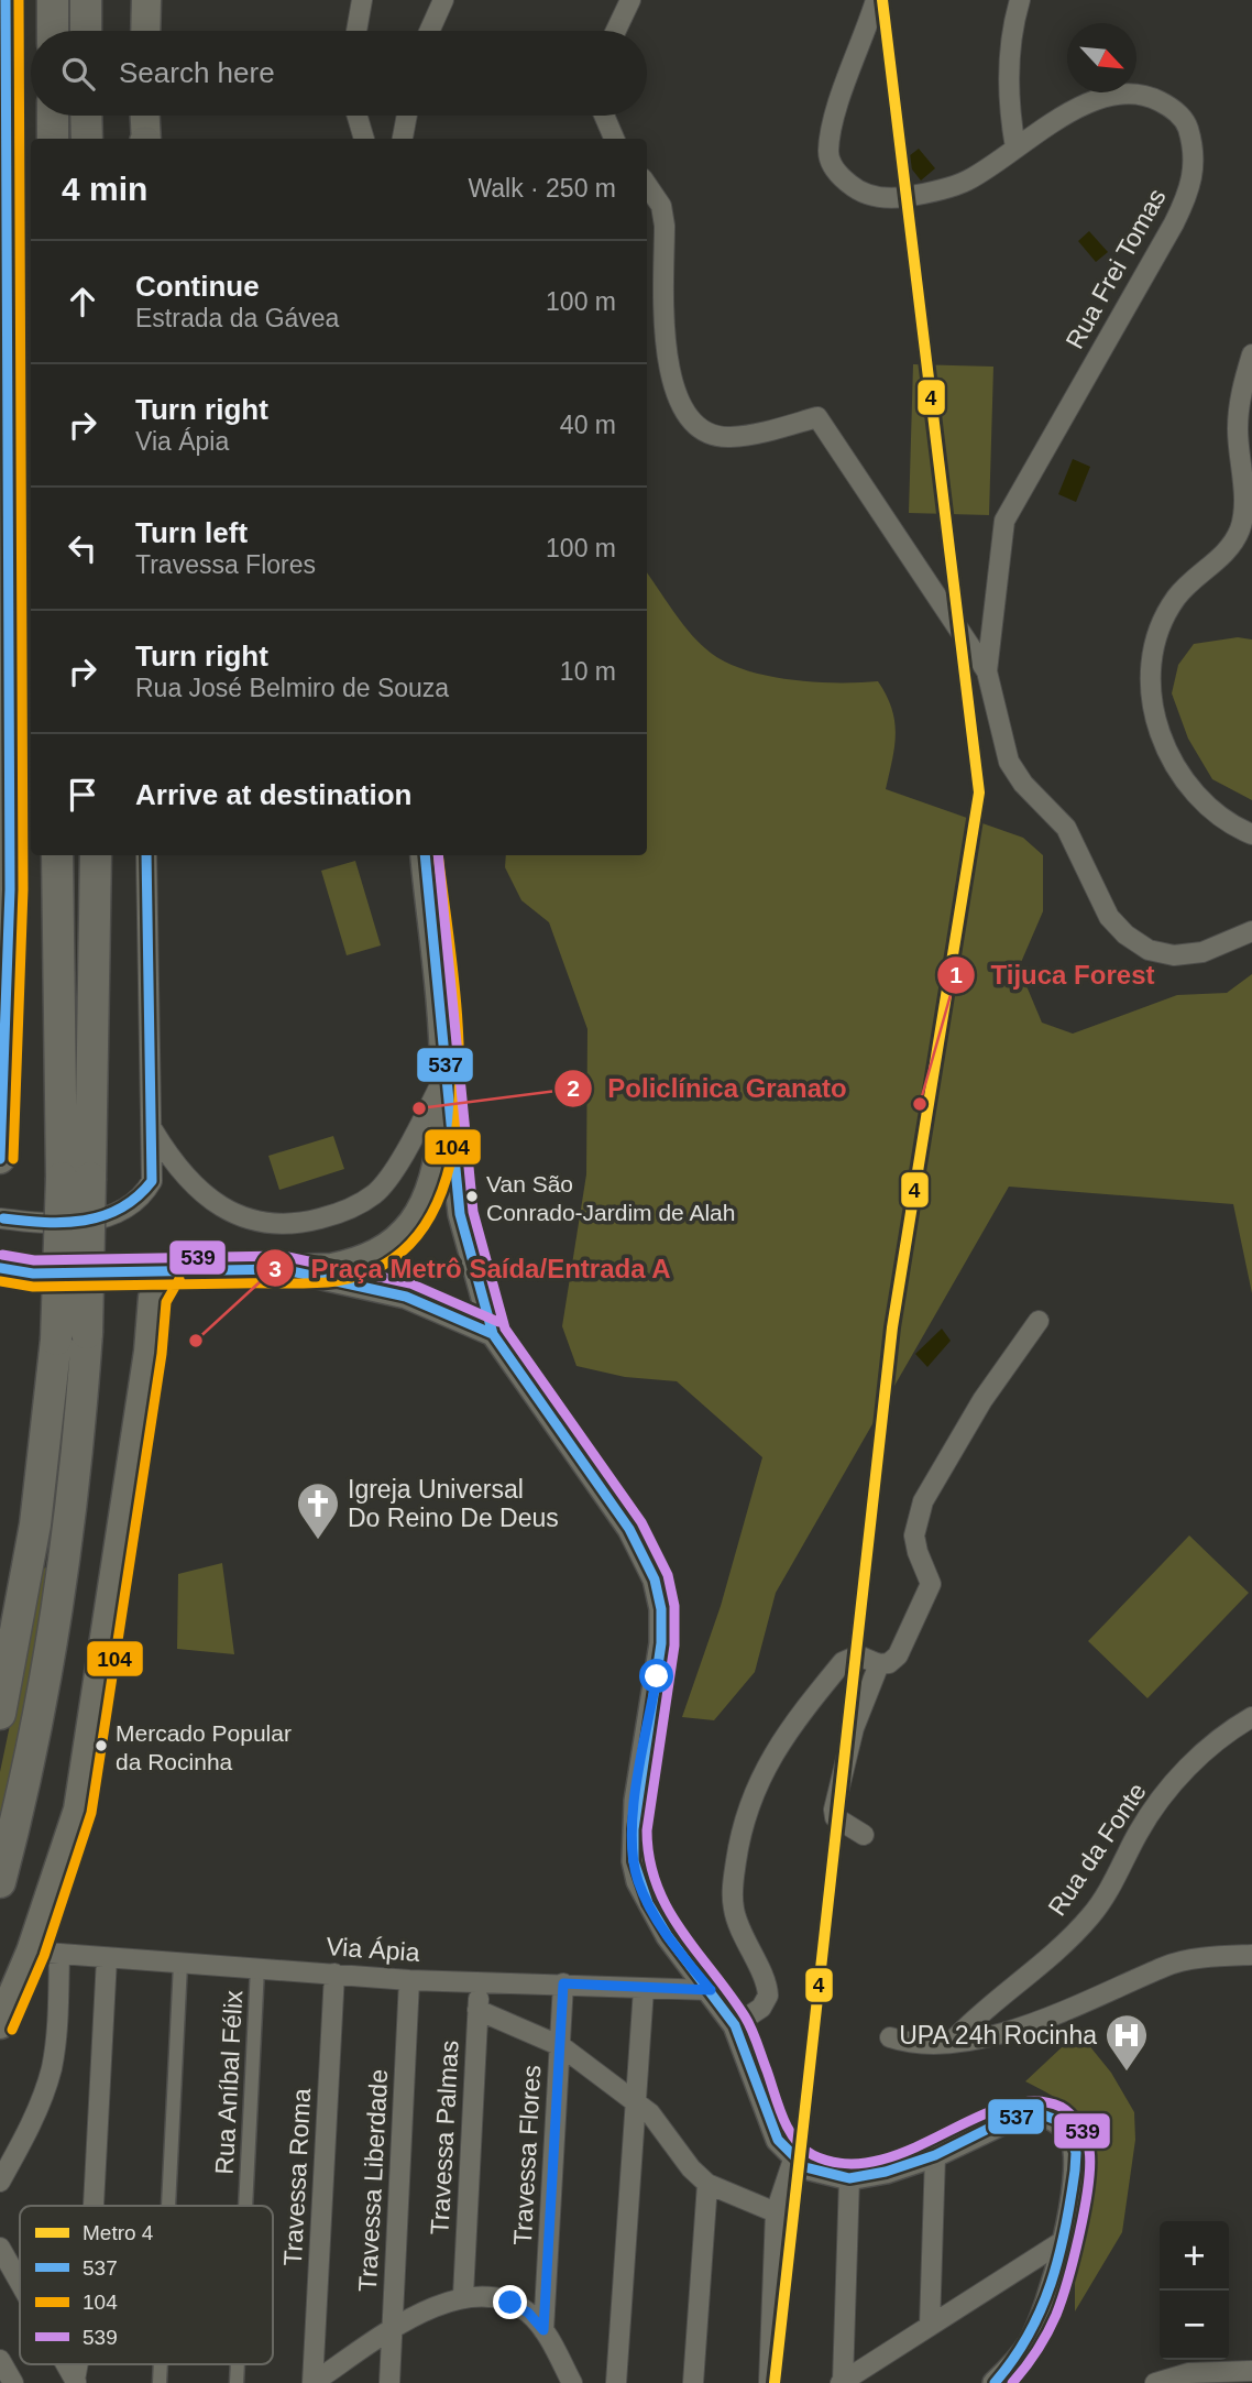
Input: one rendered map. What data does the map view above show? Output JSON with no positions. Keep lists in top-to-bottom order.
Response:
{
  "streets": {
    "street": [
      "Rua Frei Tomas",
      "Rua da Fonte",
      "Via Ápia",
      "Rua Aníbal Félix",
      "Travessa Palmas",
      "Travessa Flores",
      "Travessa Roma",
      "Travessa Liberdade"
    ]
  },
  "crossings": [
    ["Via Ápia", "Rua Aníbal Félix"],
    ["Via Ápia", "Travessa Palmas"],
    ["Via Ápia", "Travessa Flores"],
    ["Via Ápia", "Travessa Roma"],
    ["Via Ápia", "Travessa Liberdade"]
  ],
  "places": {
    "other": [
      "Tijuca Forest",
      "Policlínica Granato",
      "Van São Conrado-Jardim de Alah",
      "Praça Metrô Saída/Entrada A",
      "Mercado Popular da Rocinha"
    ],
    "church": ["Igreja Universal Do Reino De Deus"],
    "hospital": ["UPA 24h Rocinha"]
  },
  "lines": [
    "metro line 4",
    "transit line 537",
    "transit line 104",
    "transit line 539"
  ],
  "legend": [
    "Metro 4",
    "537",
    "104",
    "539"
  ],
  "north": "bottom right",
  "page": {
    "search": "Search here",
    "heading": ["4 min", "Walk · 250 m"],
    "list": [
      ["Continue", "Estrada da Gávea", "100 m"],
      ["Turn right", "Via Ápia", "40 m"],
      ["Turn left", "Travessa Flores", "100 m"],
      ["Turn right", "Rua José Belmiro de Souza", "10 m"],
      "Arrive at destination"
    ],
    "map_buttons": ["+", "−"]
  }
}
